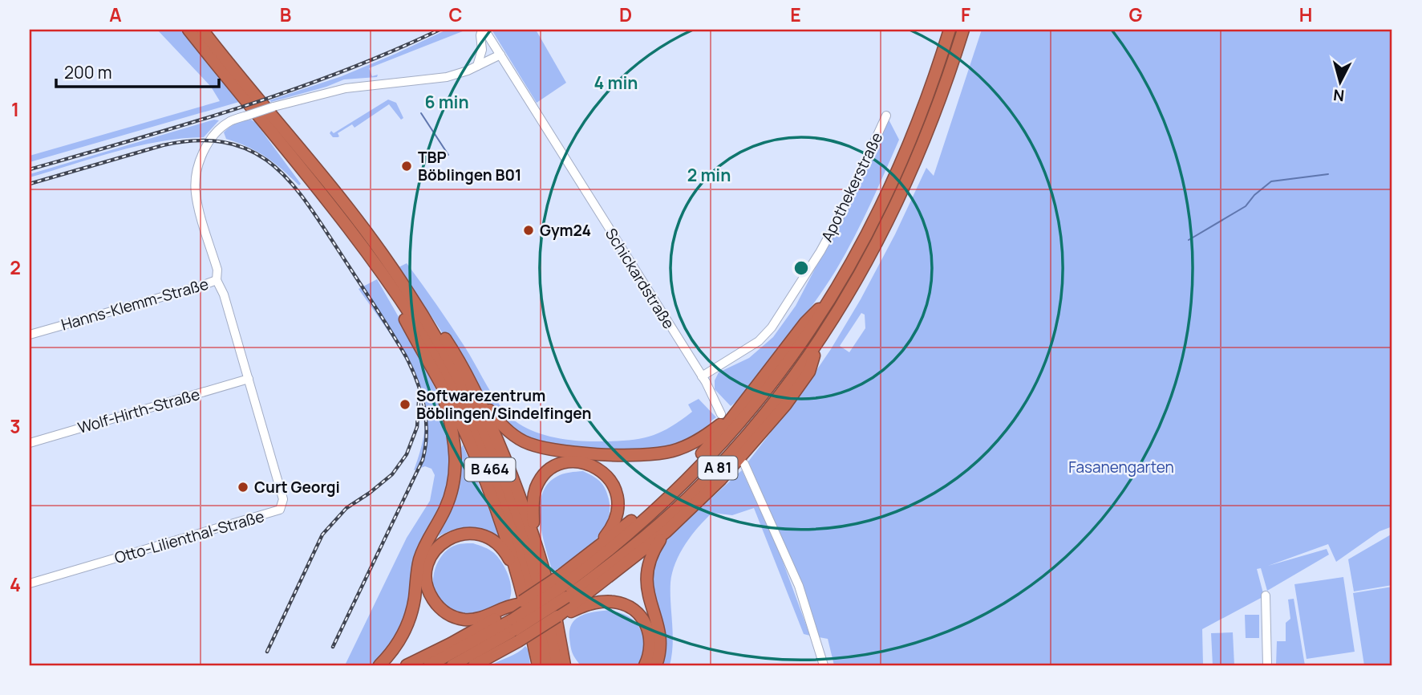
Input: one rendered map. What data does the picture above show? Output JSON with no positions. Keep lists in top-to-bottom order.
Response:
{
  "streets": {
    "highway": ["A 81", "B 464"],
    "street": [
      "Apothekerstraße",
      "Schickardstraße",
      "Hanns-Klemm-Straße",
      "Wolf-Hirth-Straße",
      "Otto-Lilienthal-Straße"
    ]
  },
  "crossings": [
    ["Apothekerstraße", "Schickardstraße"],
    ["Schickardstraße", "Hanns-Klemm-Straße"],
    ["Hanns-Klemm-Straße", "Otto-Lilienthal-Straße"],
    ["Wolf-Hirth-Straße", "Otto-Lilienthal-Straße"]
  ],
  "parks": ["Fasanengarten"],
  "places": [
    "TBP Böblingen B01",
    "Gym24",
    "Softwarezentrum Böblingen/Sindelfingen",
    "Curt Georgi"
  ],
  "scale_bar": "200 m",
  "north": "bottom",
  "grid": {
    "columns": [
      "A",
      "B",
      "C",
      "D",
      "E",
      "F",
      "G",
      "H"
    ],
    "rows": [
      "1",
      "2",
      "3",
      "4"
    ]
  },
  "rings": ["4 min", "6 min", "2 min"]
}
